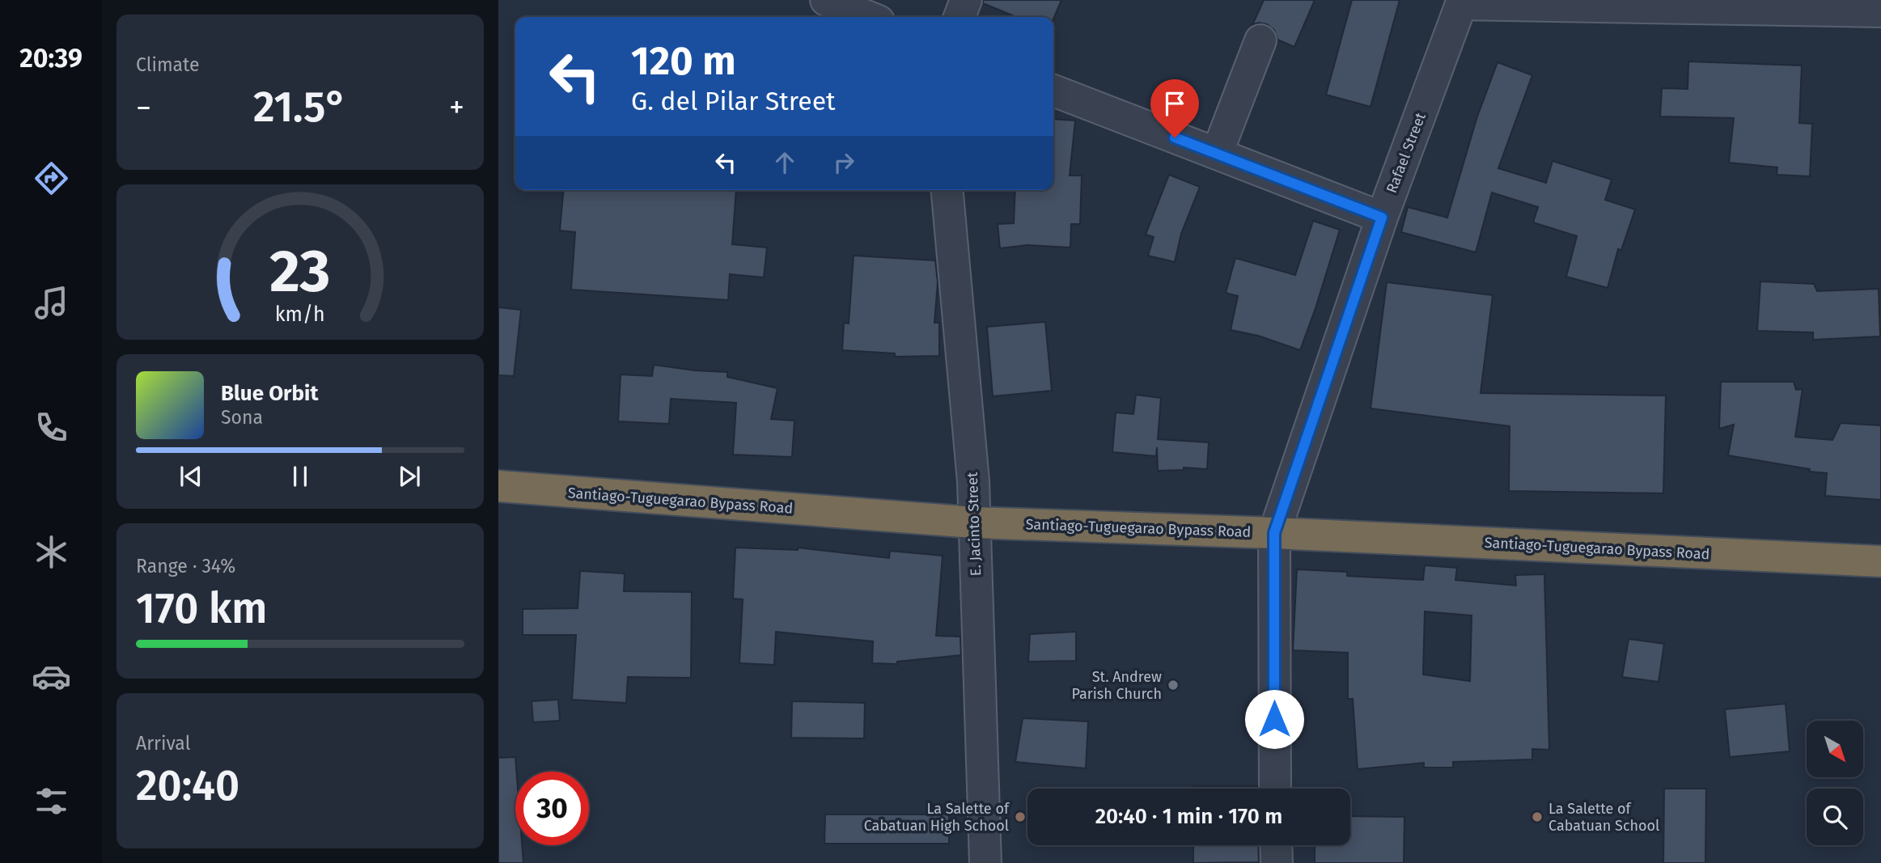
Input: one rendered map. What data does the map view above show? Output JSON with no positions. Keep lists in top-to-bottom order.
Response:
{
  "streets": {
    "highway": ["Santiago-Tuguegarao Bypass Road"],
    "street": ["Rafael Street", "E. Jacinto Street"]
  },
  "crossings": [
    ["Rafael Street", "Santiago-Tuguegarao Bypass Road"],
    ["Santiago-Tuguegarao Bypass Road", "E. Jacinto Street"]
  ],
  "places": ["St. Andrew Parish Church", "La Salette of Cabatuan High School", "La Salette of Cabatuan School"],
  "north": "bottom right",
  "page": {
    "tabs": "20:39",
    "tile": [
      "Climate",
      ["Range · 34%", "170 km"],
      ["Arrival", "20:40"]
    ],
    "turn": ["120 m", "G. del Pilar Street"],
    "heat": ["−", "21.5°", "+"],
    "song": ["Blue Orbit", "Sona"],
    "limit": "30",
    "trip": "20:40 · 1 min · 170 m",
    "gauge": ["23", "km/h"]
  }
}
